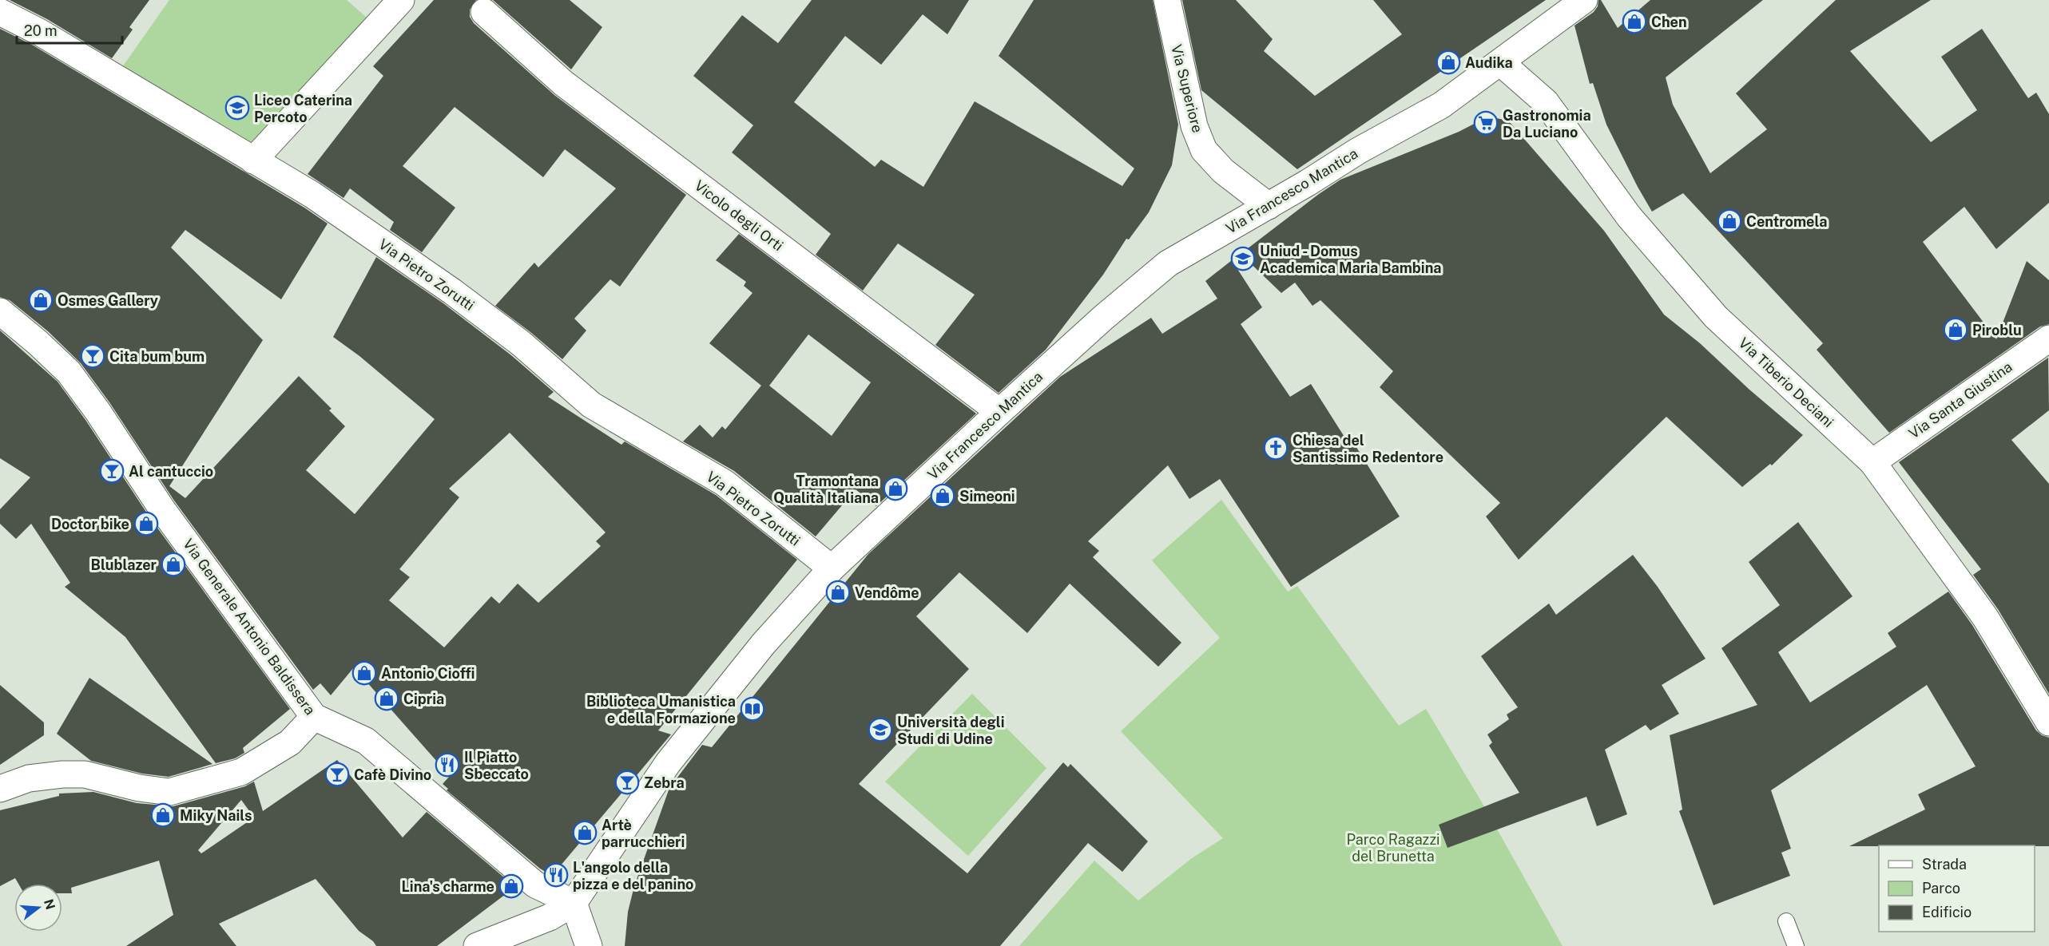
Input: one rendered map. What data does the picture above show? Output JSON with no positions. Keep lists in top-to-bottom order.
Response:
{
  "streets": {
    "street": [
      "Via Superiore",
      "Via Francesco Mantica",
      "Vicolo degli Orti",
      "Via Pietro Zorutti",
      "Via Tiberio Deciani",
      "Via Santa Giustina",
      "Via Generale Antonio Baldissera"
    ]
  },
  "crossings": [
    ["Via Superiore", "Via Francesco Mantica"],
    ["Via Francesco Mantica", "Vicolo degli Orti"],
    ["Via Francesco Mantica", "Via Pietro Zorutti"],
    ["Via Francesco Mantica", "Via Tiberio Deciani"],
    ["Via Francesco Mantica", "Via Generale Antonio Baldissera"],
    ["Via Tiberio Deciani", "Via Santa Giustina"]
  ],
  "parks": ["Parco Ragazzi del Brunetta"],
  "places": {
    "shop": [
      "Chen",
      "Audika",
      "Centromela",
      "Osmes Gallery",
      "Piroblu",
      "Tramontana Qualità Italiana",
      "Simeoni",
      "Doctor bike",
      "Blublazer",
      "Vendôme",
      "Antonio Cioffi",
      "Cipria",
      "Miky Nails",
      "Artè parrucchieri",
      "Lina's charme"
    ],
    "school or university": ["Liceo Caterina Percoto", "Uniud - Domus Academica Maria Bambina", "Università degli Studi di Udine"],
    "supermarket": ["Gastronomia Da Luciano"],
    "bar": [
      "Cita bum bum",
      "Al cantuccio",
      "Cafè Divino",
      "Zebra"
    ],
    "church": ["Chiesa del Santissimo Redentore"],
    "library": ["Biblioteca Umanistica e della Formazione"],
    "restaurant": ["Il Piatto Sbeccato", "L'angolo della pizza e del panino"]
  },
  "legend": ["Strada", "Parco", "Edificio"],
  "scale_bar": "20 m",
  "north": "right"
}
